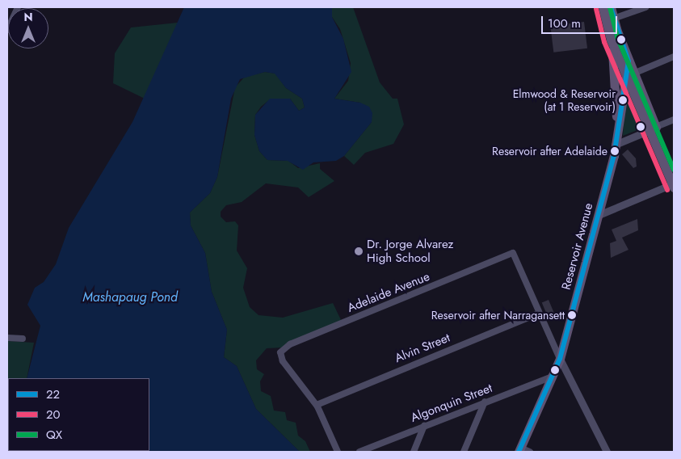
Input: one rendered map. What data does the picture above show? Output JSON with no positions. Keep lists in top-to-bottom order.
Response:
{
  "streets": {
    "main road": ["Reservoir Avenue"],
    "street": ["Adelaide Avenue", "Alvin Street", "Algonquin Street"]
  },
  "crossings": [
    ["Reservoir Avenue", "Algonquin Street"],
    ["Adelaide Avenue", "Alvin Street"]
  ],
  "water": ["Mashapaug Pond"],
  "places": [
    "Elmwood & Reservoir (at 1 Reservoir)",
    "Reservoir after Adelaide",
    "Dr. Jorge Alvarez High School",
    "Reservoir after Narragansett"
  ],
  "lines": ["transit line 22", "transit line QX", "transit line 20"],
  "legend": ["22", "20", "QX"],
  "scale_bar": "100 m",
  "north": "top"
}
